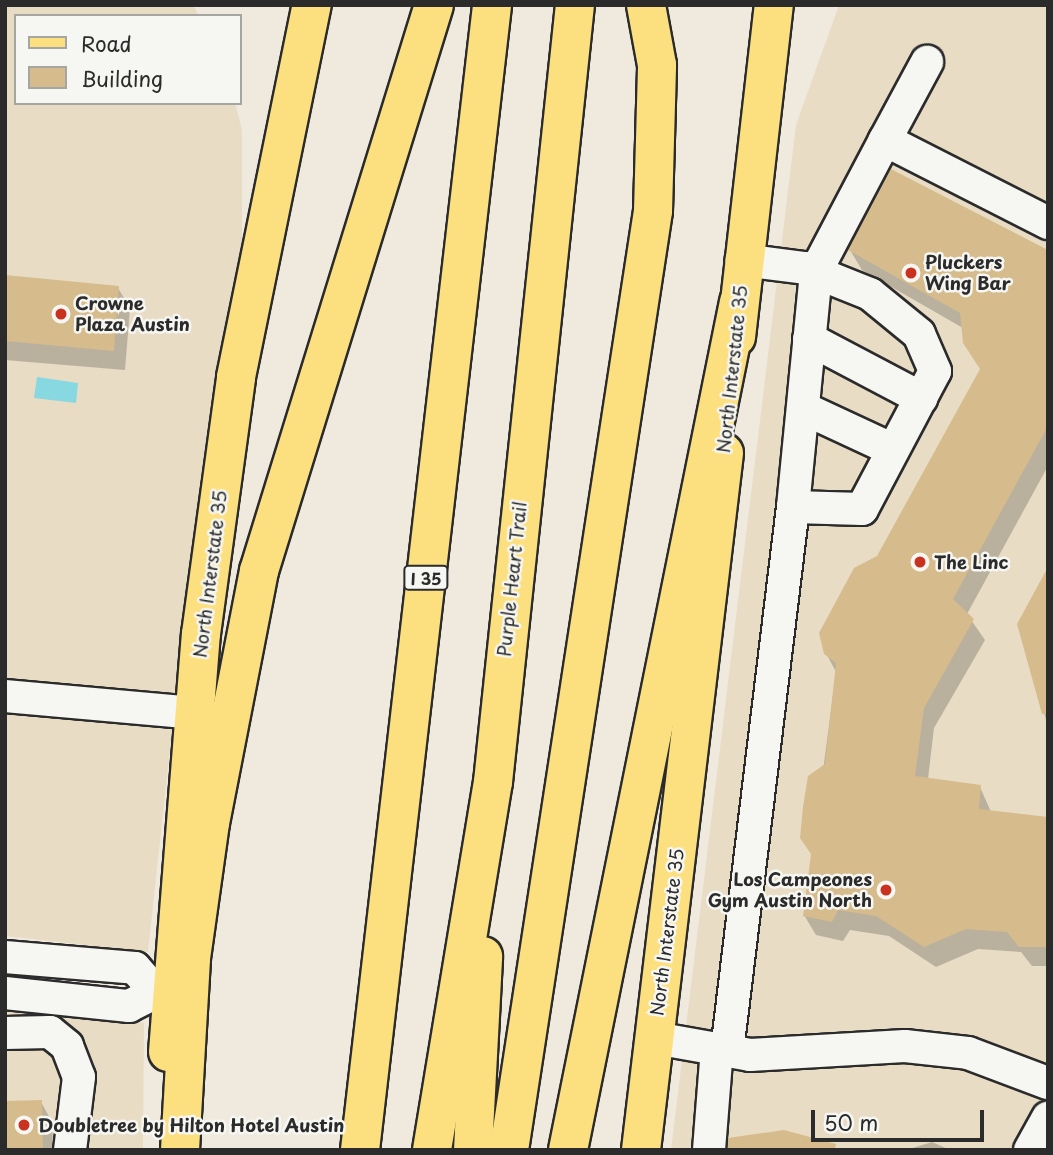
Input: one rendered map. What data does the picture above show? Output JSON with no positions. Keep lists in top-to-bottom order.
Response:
{
  "streets": {
    "main road": ["North Interstate 35", "I 35", "Purple Heart Trail"]
  },
  "places": [
    "Pluckers Wing Bar",
    "Crowne Plaza Austin",
    "The Linc",
    "Los Campeones Gym Austin North",
    "Doubletree by Hilton Hotel Austin"
  ],
  "legend": ["Road", "Building"],
  "scale_bar": "50 m"
}
